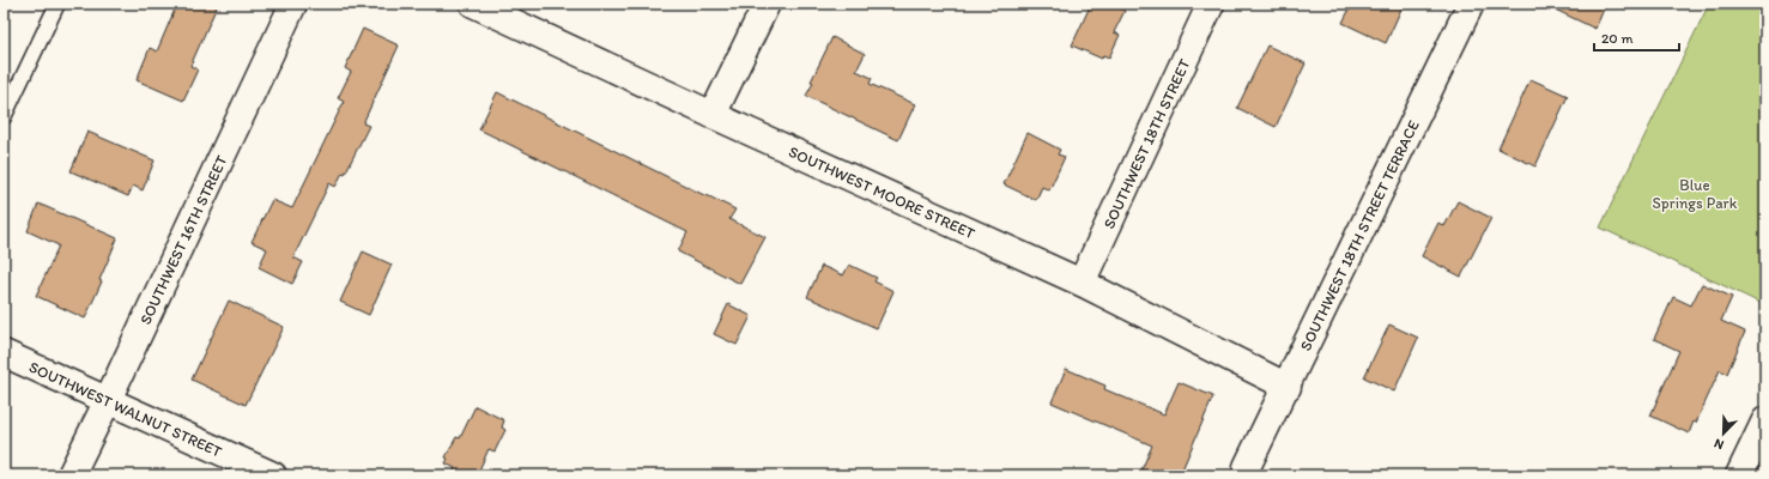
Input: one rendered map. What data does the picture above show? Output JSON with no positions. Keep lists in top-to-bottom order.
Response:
{
  "streets": {
    "street": [
      "SOUTHWEST 18TH STREET",
      "SOUTHWEST MOORE STREET",
      "SOUTHWEST 18TH STREET TERRACE",
      "SOUTHWEST 16TH STREET",
      "SOUTHWEST WALNUT STREET"
    ]
  },
  "crossings": [
    ["SOUTHWEST 18TH STREET", "SOUTHWEST MOORE STREET"],
    ["SOUTHWEST MOORE STREET", "SOUTHWEST 18TH STREET TERRACE"],
    ["SOUTHWEST 16TH STREET", "SOUTHWEST WALNUT STREET"]
  ],
  "parks": ["Blue Springs Park"],
  "scale_bar": "20 m",
  "north": "bottom left"
}
